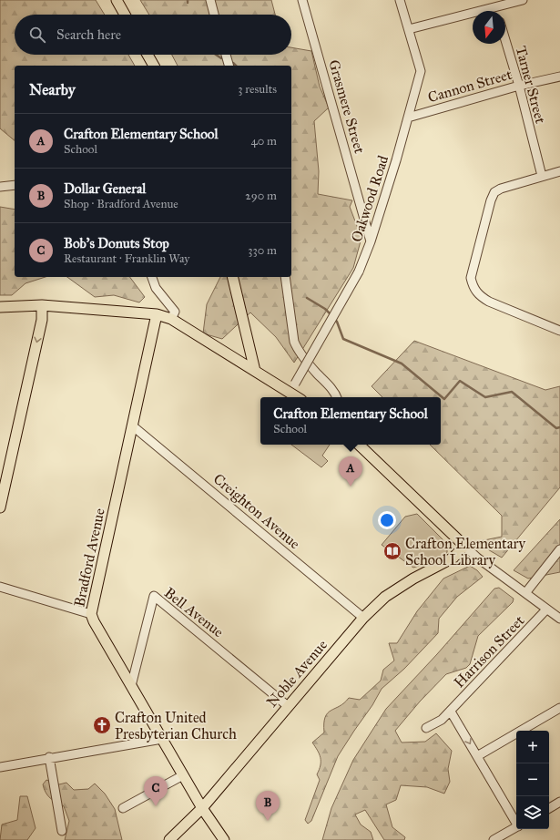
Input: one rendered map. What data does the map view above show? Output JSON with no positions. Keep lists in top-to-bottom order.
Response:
{
  "streets": {
    "main road": ["Bradford Avenue", "Noble Avenue"],
    "street": [
      "Tarner Street",
      "Cannon Street",
      "Grasmere Street",
      "Oakwood Road",
      "Creighton Avenue",
      "Bell Avenue",
      "Harrison Street"
    ]
  },
  "crossings": [
    ["Tarner Street", "Cannon Street"],
    ["Cannon Street", "Oakwood Road"],
    ["Grasmere Street", "Oakwood Road"],
    ["Creighton Avenue", "Bradford Avenue"],
    ["Creighton Avenue", "Noble Avenue"],
    ["Bradford Avenue", "Bell Avenue"],
    ["Bradford Avenue", "Noble Avenue"],
    ["Bell Avenue", "Noble Avenue"]
  ],
  "places": {
    "library": ["Crafton Elementary School Library"],
    "church": ["Crafton United Presbyterian Church"]
  },
  "north": "bottom",
  "page": {
    "search": "Search here",
    "heading": ["Nearby", "3 results"],
    "list": [
      {
        "mark": "A",
        "name": "Crafton Elementary School",
        "note": "School",
        "value": "40 m"
      },
      {
        "mark": "B",
        "name": "Dollar General",
        "note": "Shop · Bradford Avenue",
        "value": "290 m"
      },
      {
        "mark": "C",
        "name": "Bob's Donuts Stop",
        "note": "Restaurant · Franklin Way",
        "value": "330 m"
      }
    ],
    "popup": ["Crafton Elementary School", "School"],
    "pins": ["A", "C", "B"],
    "map_buttons": ["+", "−"]
  }
}
